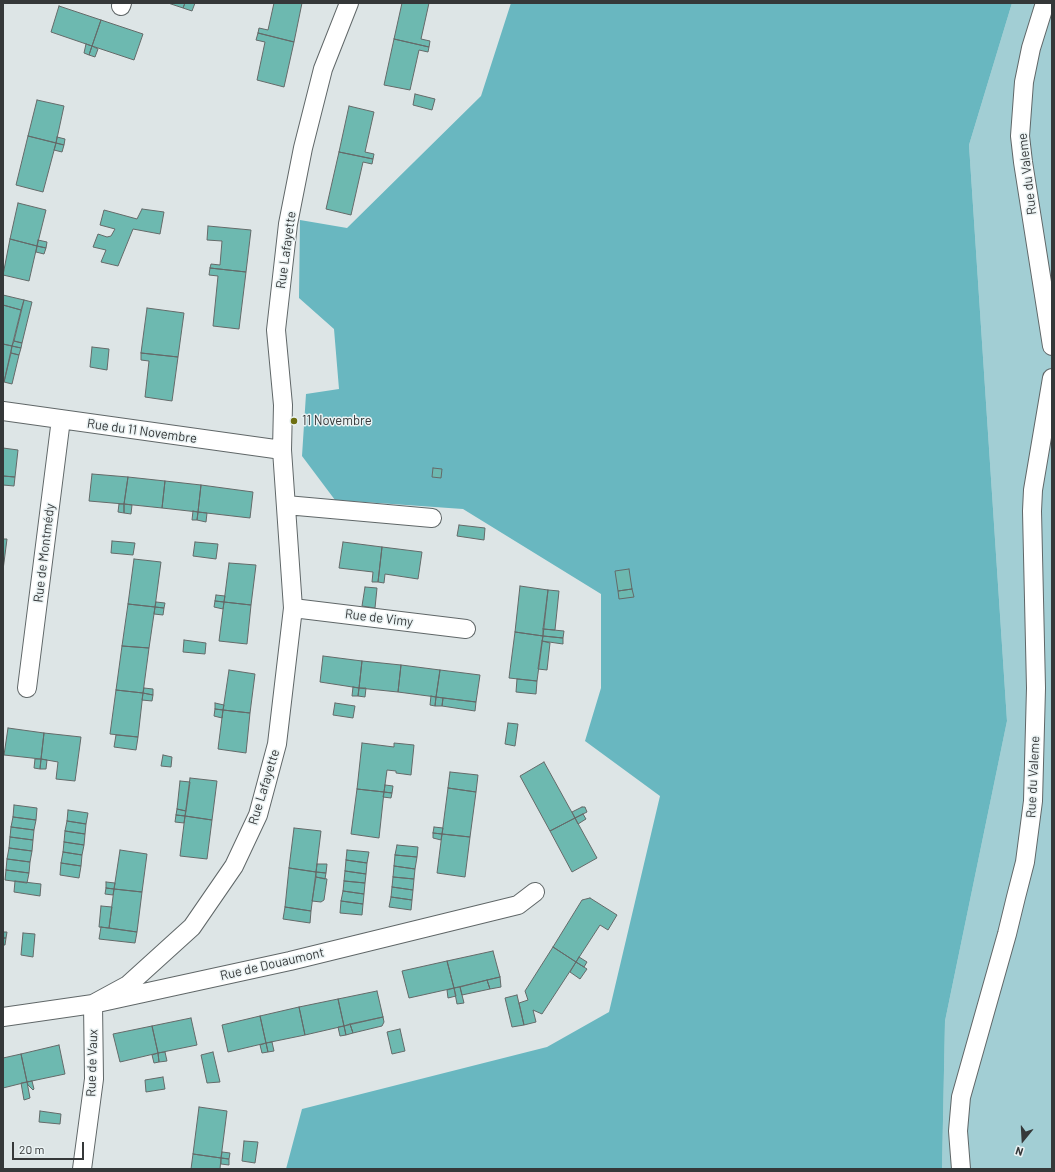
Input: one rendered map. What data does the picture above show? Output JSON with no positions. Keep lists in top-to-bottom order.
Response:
{
  "streets": {
    "street": [
      "Rue du Valeme",
      "Rue Lafayette",
      "Rue du 11 Novembre",
      "Rue de Montmédy",
      "Rue de Vimy",
      "Rue de Douaumont",
      "Rue de Vaux"
    ]
  },
  "crossings": [
    ["Rue Lafayette", "Rue du 11 Novembre"],
    ["Rue Lafayette", "Rue de Vimy"],
    ["Rue Lafayette", "Rue de Douaumont"],
    ["Rue Lafayette", "Rue de Vaux"],
    ["Rue du 11 Novembre", "Rue de Montmédy"],
    ["Rue de Douaumont", "Rue de Vaux"]
  ],
  "places": ["11 Novembre"],
  "scale_bar": "20 m",
  "north": "bottom"
}
